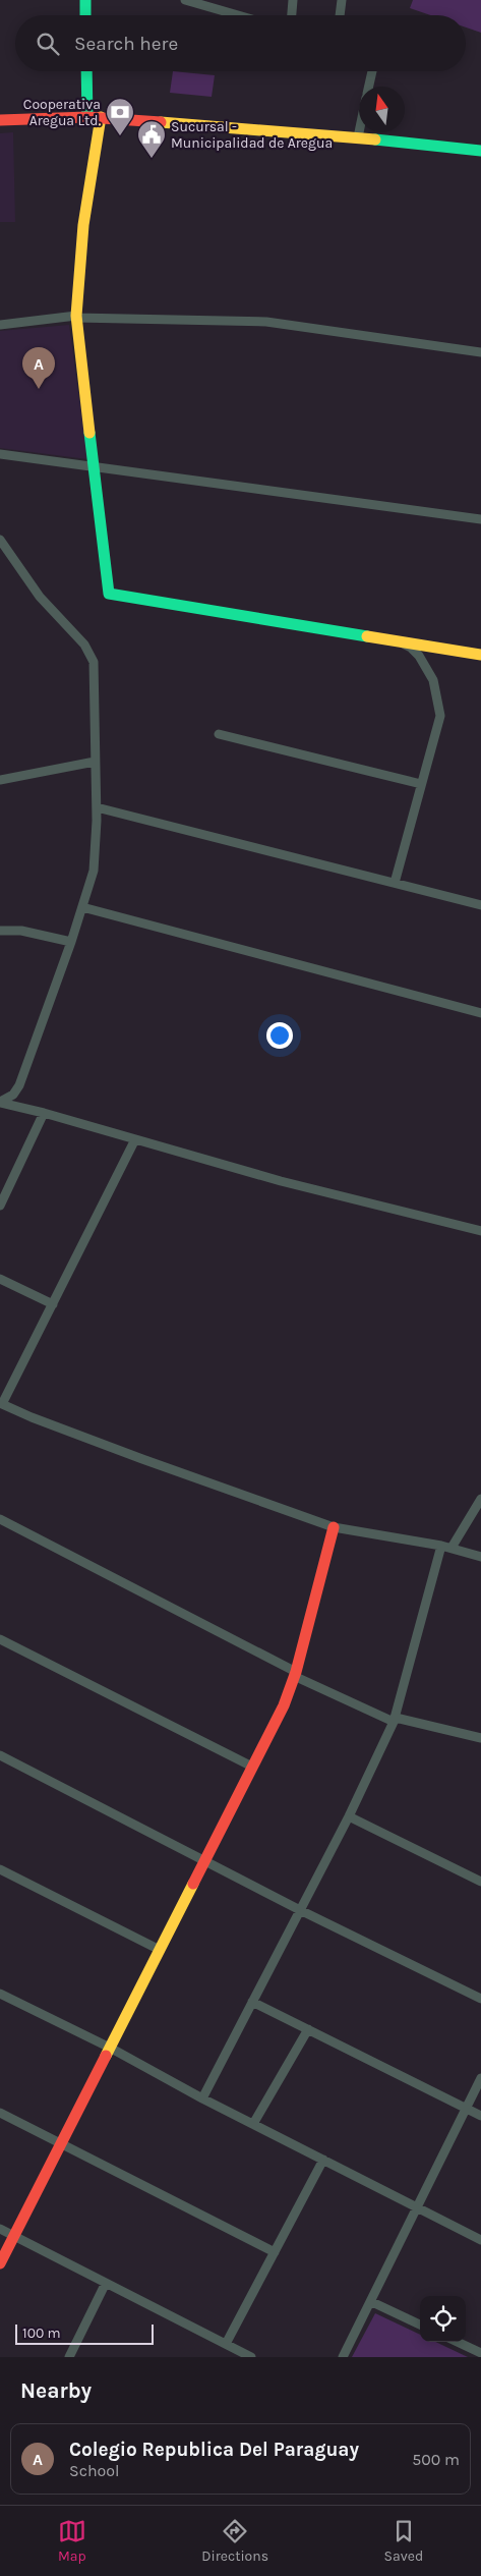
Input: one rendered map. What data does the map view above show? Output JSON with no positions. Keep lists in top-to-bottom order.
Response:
{
  "places": {
    "bank": ["Cooperativa Aregua Ltd."],
    "public building": ["Sucursal - Municipalidad de Aregua"]
  },
  "scale_bar": "100 m",
  "north": "top",
  "page": {
    "search": "Search here",
    "pins": "A",
    "scale": "100 m",
    "heading": "Nearby",
    "list": [
      {
        "mark": "A",
        "name": "Colegio Republica Del Paraguay",
        "note": "School",
        "value": "500 m"
      }
    ],
    "nav": ["Map", "Directions", "Saved"]
  }
}
